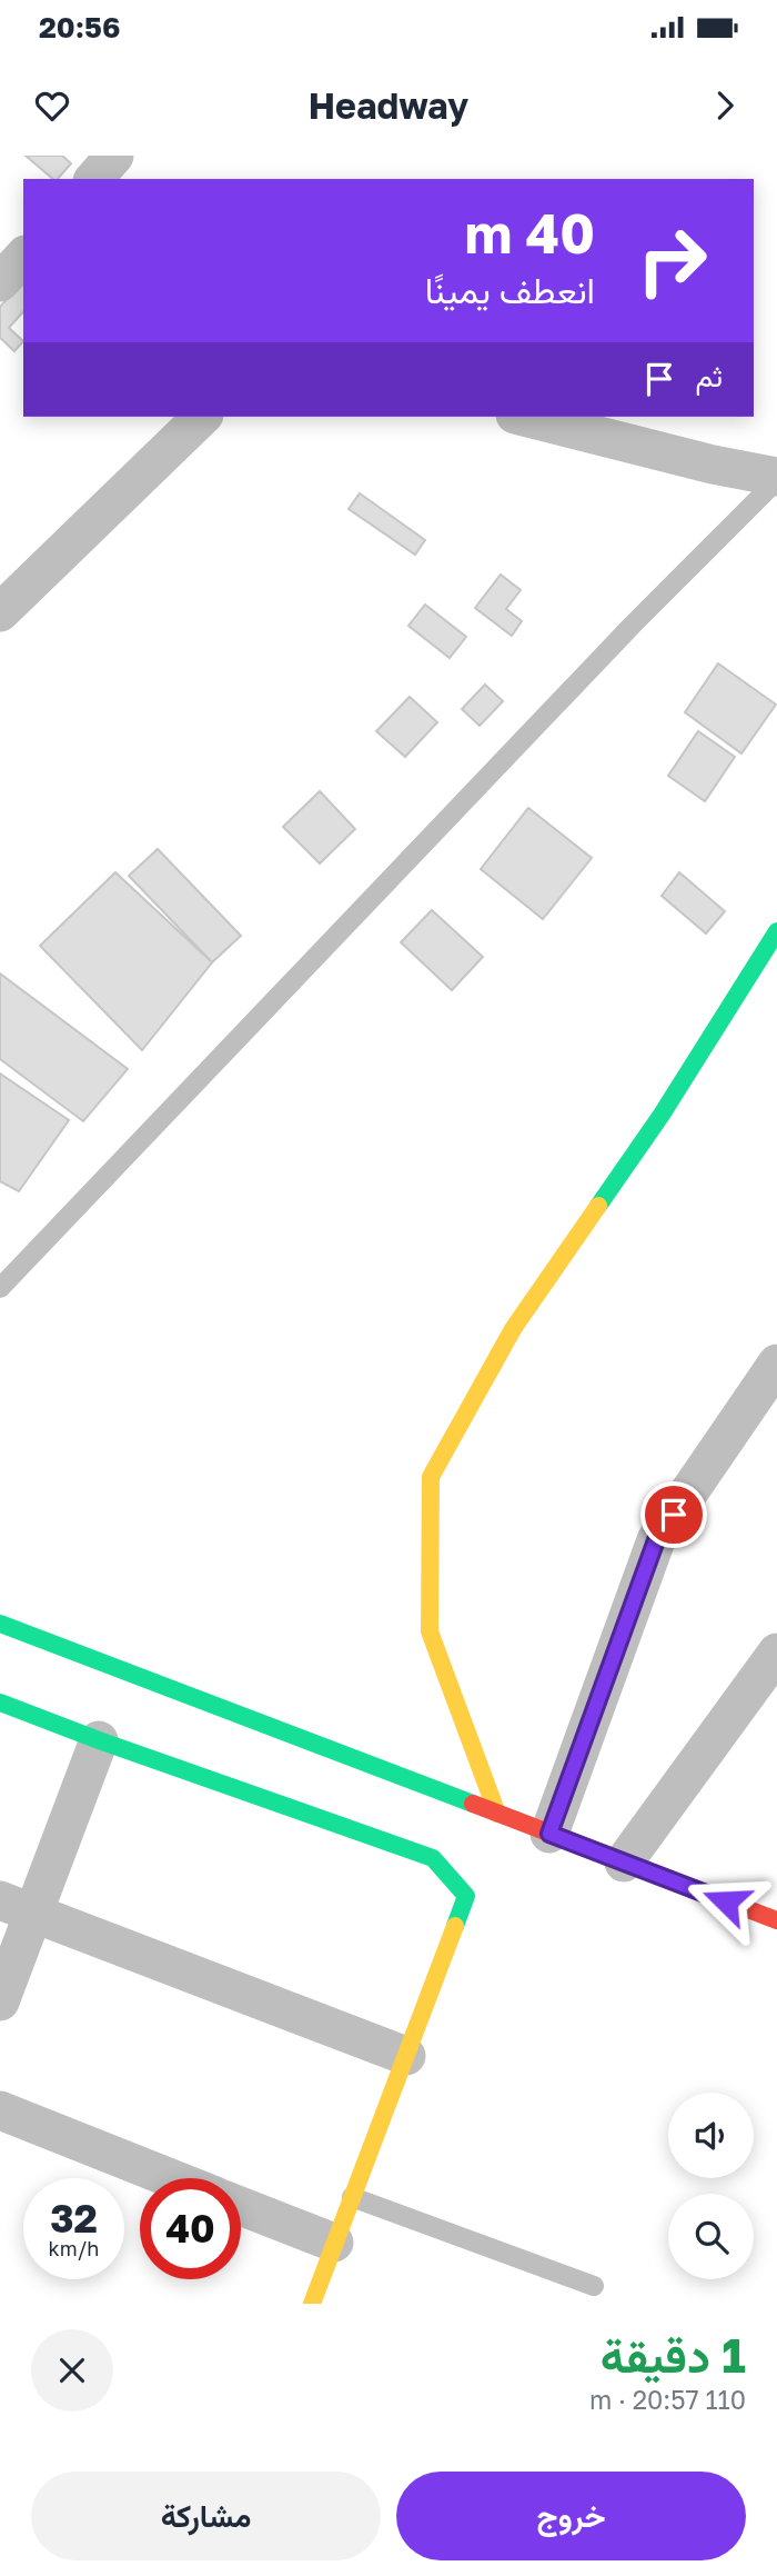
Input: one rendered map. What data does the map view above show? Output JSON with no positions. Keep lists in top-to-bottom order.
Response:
{
  "page": {
    "status": "20:56",
    "header": "Headway",
    "turn": ["40 m", "انعطف يمينًا"],
    "then": "ثم",
    "speed": "32 km/h",
    "limit": "40",
    "heading": ["1 دقيقة", "110 m · 20:57"],
    "buttons": ["خروج", "مشاركة"]
  }
}
